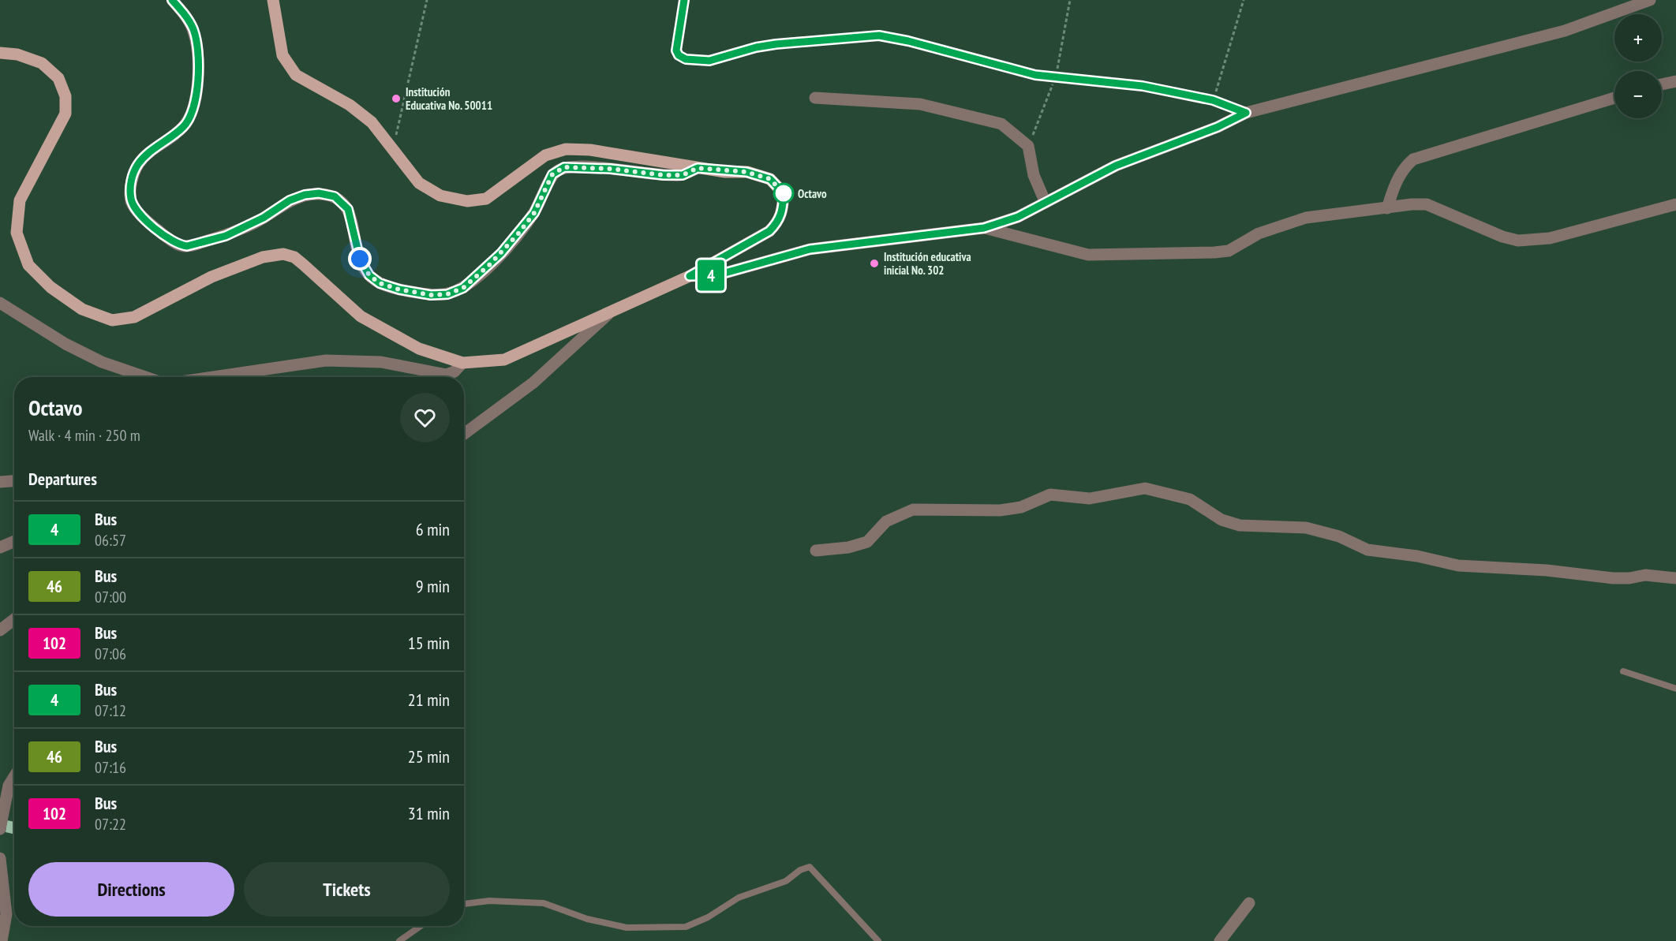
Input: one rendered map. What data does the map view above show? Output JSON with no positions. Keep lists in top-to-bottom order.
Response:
{
  "places": ["Institución Educativa No. 50011", "Octavo", "Institución educativa inicial No. 302"],
  "lines": ["bus line 4"],
  "page": {
    "on_map": "4",
    "map_buttons": ["+", "−"],
    "heading": [
      ["Octavo", "Walk · 4 min · 250 m"],
      "Departures"
    ],
    "list": [
      {
        "mark": "4",
        "name": "Bus",
        "note": "06:57",
        "value": "6 min"
      },
      {
        "mark": "46",
        "name": "Bus",
        "note": "07:00",
        "value": "9 min"
      },
      {
        "mark": "102",
        "name": "Bus",
        "note": "07:06",
        "value": "15 min"
      },
      {
        "mark": "4",
        "name": "Bus",
        "note": "07:12",
        "value": "21 min"
      },
      {
        "mark": "46",
        "name": "Bus",
        "note": "07:16",
        "value": "25 min"
      },
      {
        "mark": "102",
        "name": "Bus",
        "note": "07:22",
        "value": "31 min"
      }
    ],
    "buttons": ["Directions", "Tickets"]
  }
}
